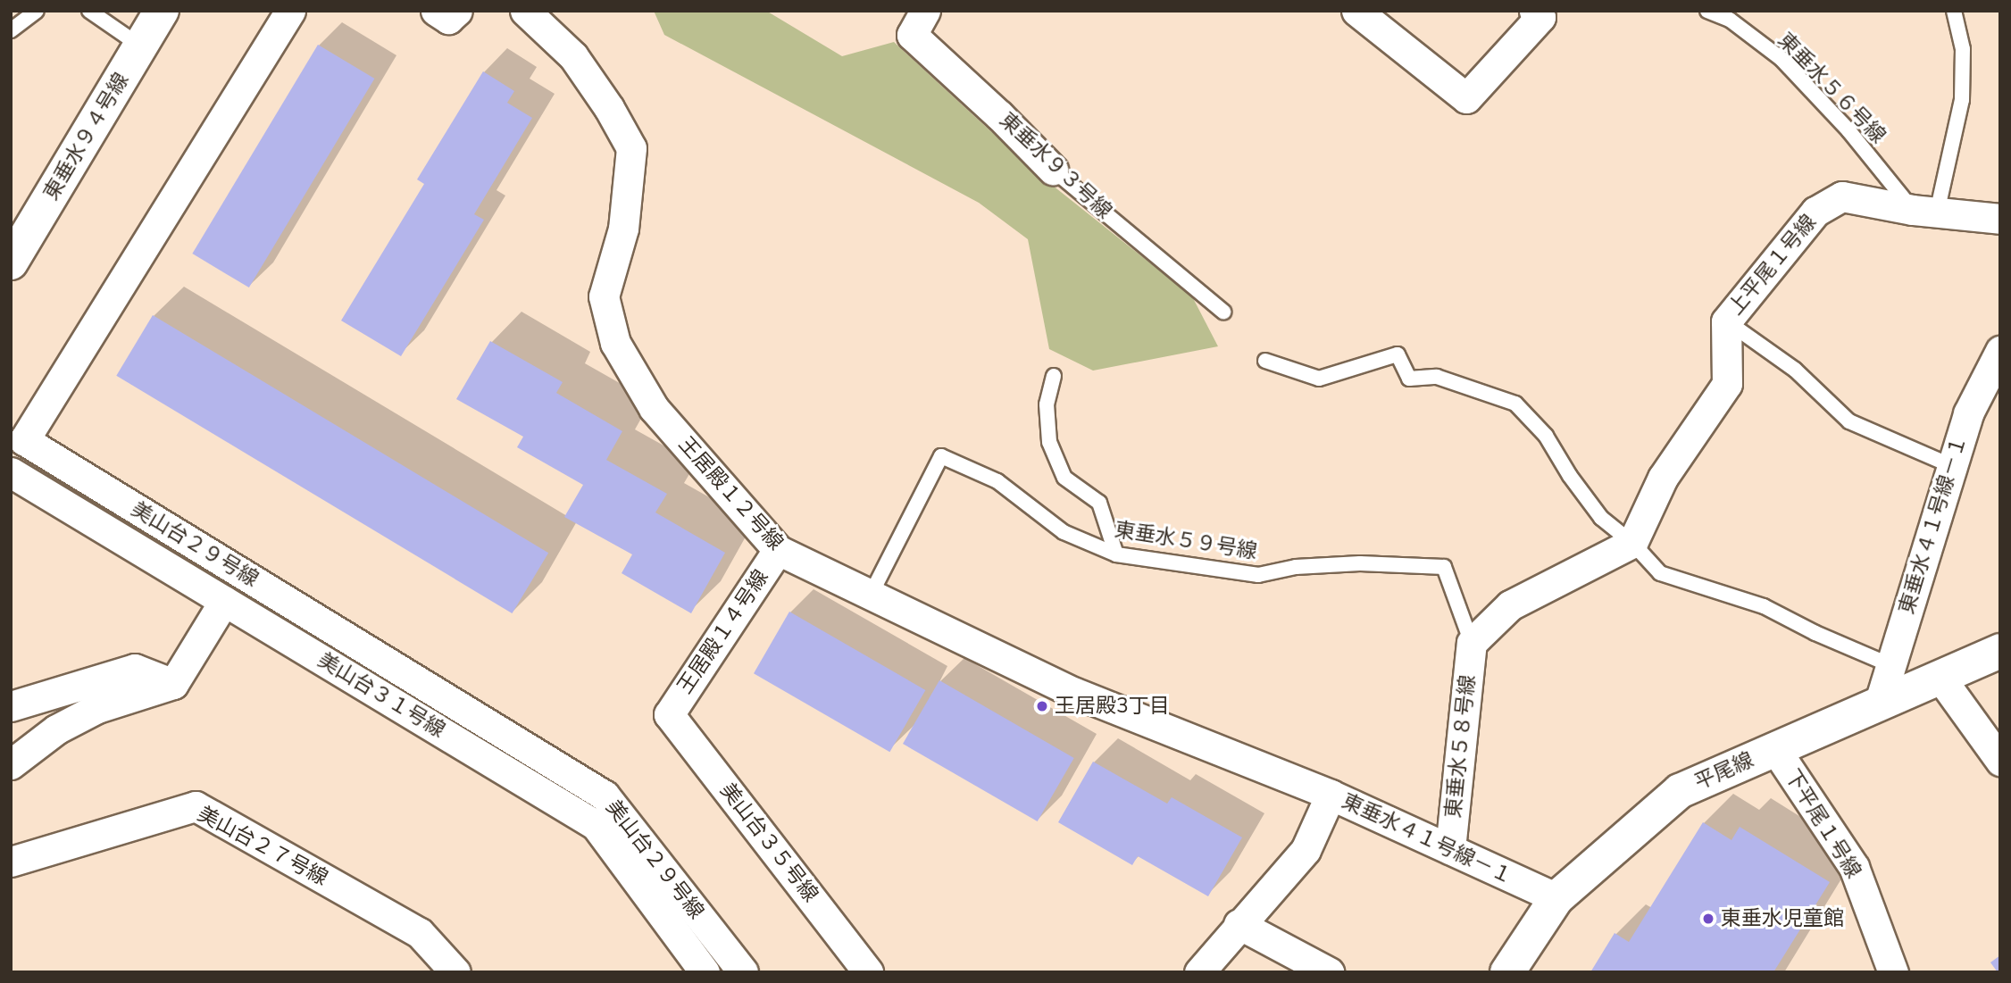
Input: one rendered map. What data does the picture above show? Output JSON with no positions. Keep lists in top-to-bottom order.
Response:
{
  "streets": {
    "street": [
      "東垂水９４号線",
      "東垂水９３号線",
      "上平尾１号線",
      "王居殿１２号線",
      "東垂水４１号線－１",
      "美山台２９号線",
      "王居殿１４号線",
      "美山台３１号線",
      "東垂水５８号線",
      "平尾線",
      "下平尾１号線",
      "美山台３５号線",
      "美山台２７号線"
    ],
    "lane": ["東垂水５６号線", "東垂水５９号線"]
  },
  "crossings": [
    ["東垂水５６号線", "上平尾１号線"],
    ["王居殿１２号線", "東垂水４１号線－１"],
    ["王居殿１２号線", "東垂水５９号線"],
    ["王居殿１２号線", "王居殿１４号線"],
    ["東垂水４１号線－１", "東垂水５８号線"],
    ["東垂水４１号線－１", "平尾線"],
    ["東垂水５９号線", "東垂水５８号線"],
    ["王居殿１４号線", "美山台３５号線"],
    ["平尾線", "下平尾１号線"]
  ],
  "places": ["王居殿3丁目", "東垂水児童館"]
}
